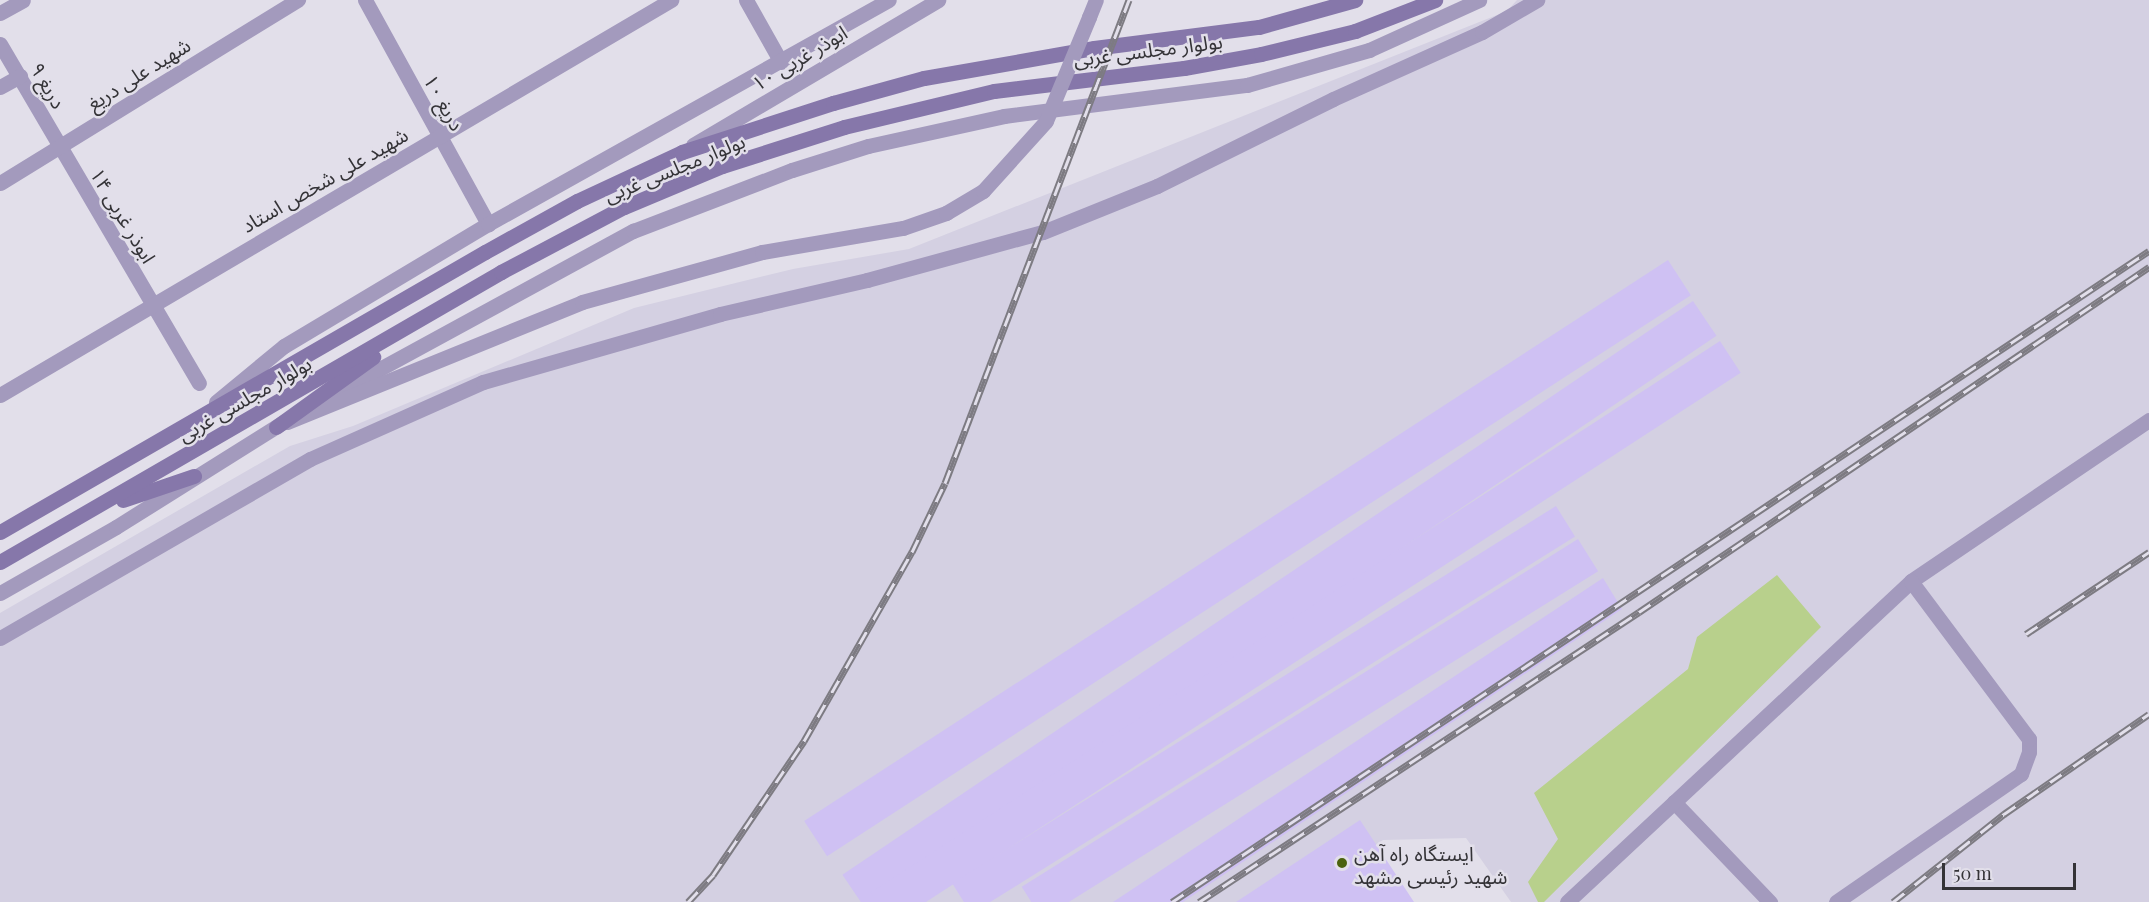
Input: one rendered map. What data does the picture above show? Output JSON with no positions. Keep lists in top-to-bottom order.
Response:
{
  "streets": {
    "main road": ["بولوار مجلسی غربی"],
    "street": [
      "ابوذر غربی ۱۰",
      "شهید علی دریغ",
      "دریغ ۹",
      "دریغ ۱۰",
      "شهید علی شخص استاد",
      "ابوذر غربی ۱۴"
    ]
  },
  "crossings": [
    ["بولوار مجلسی غربی", "ابوذر غربی ۱۰"],
    ["شهید علی دریغ", "دریغ ۹"],
    ["شهید علی دریغ", "ابوذر غربی ۱۴"],
    ["دریغ ۹", "ابوذر غربی ۱۴"],
    ["دریغ ۱۰", "شهید علی شخص استاد"],
    ["شهید علی شخص استاد", "ابوذر غربی ۱۴"]
  ],
  "places": ["ایستگاه راه آهن شهید رئیسی مشهد"],
  "scale_bar": "50 m"
}
